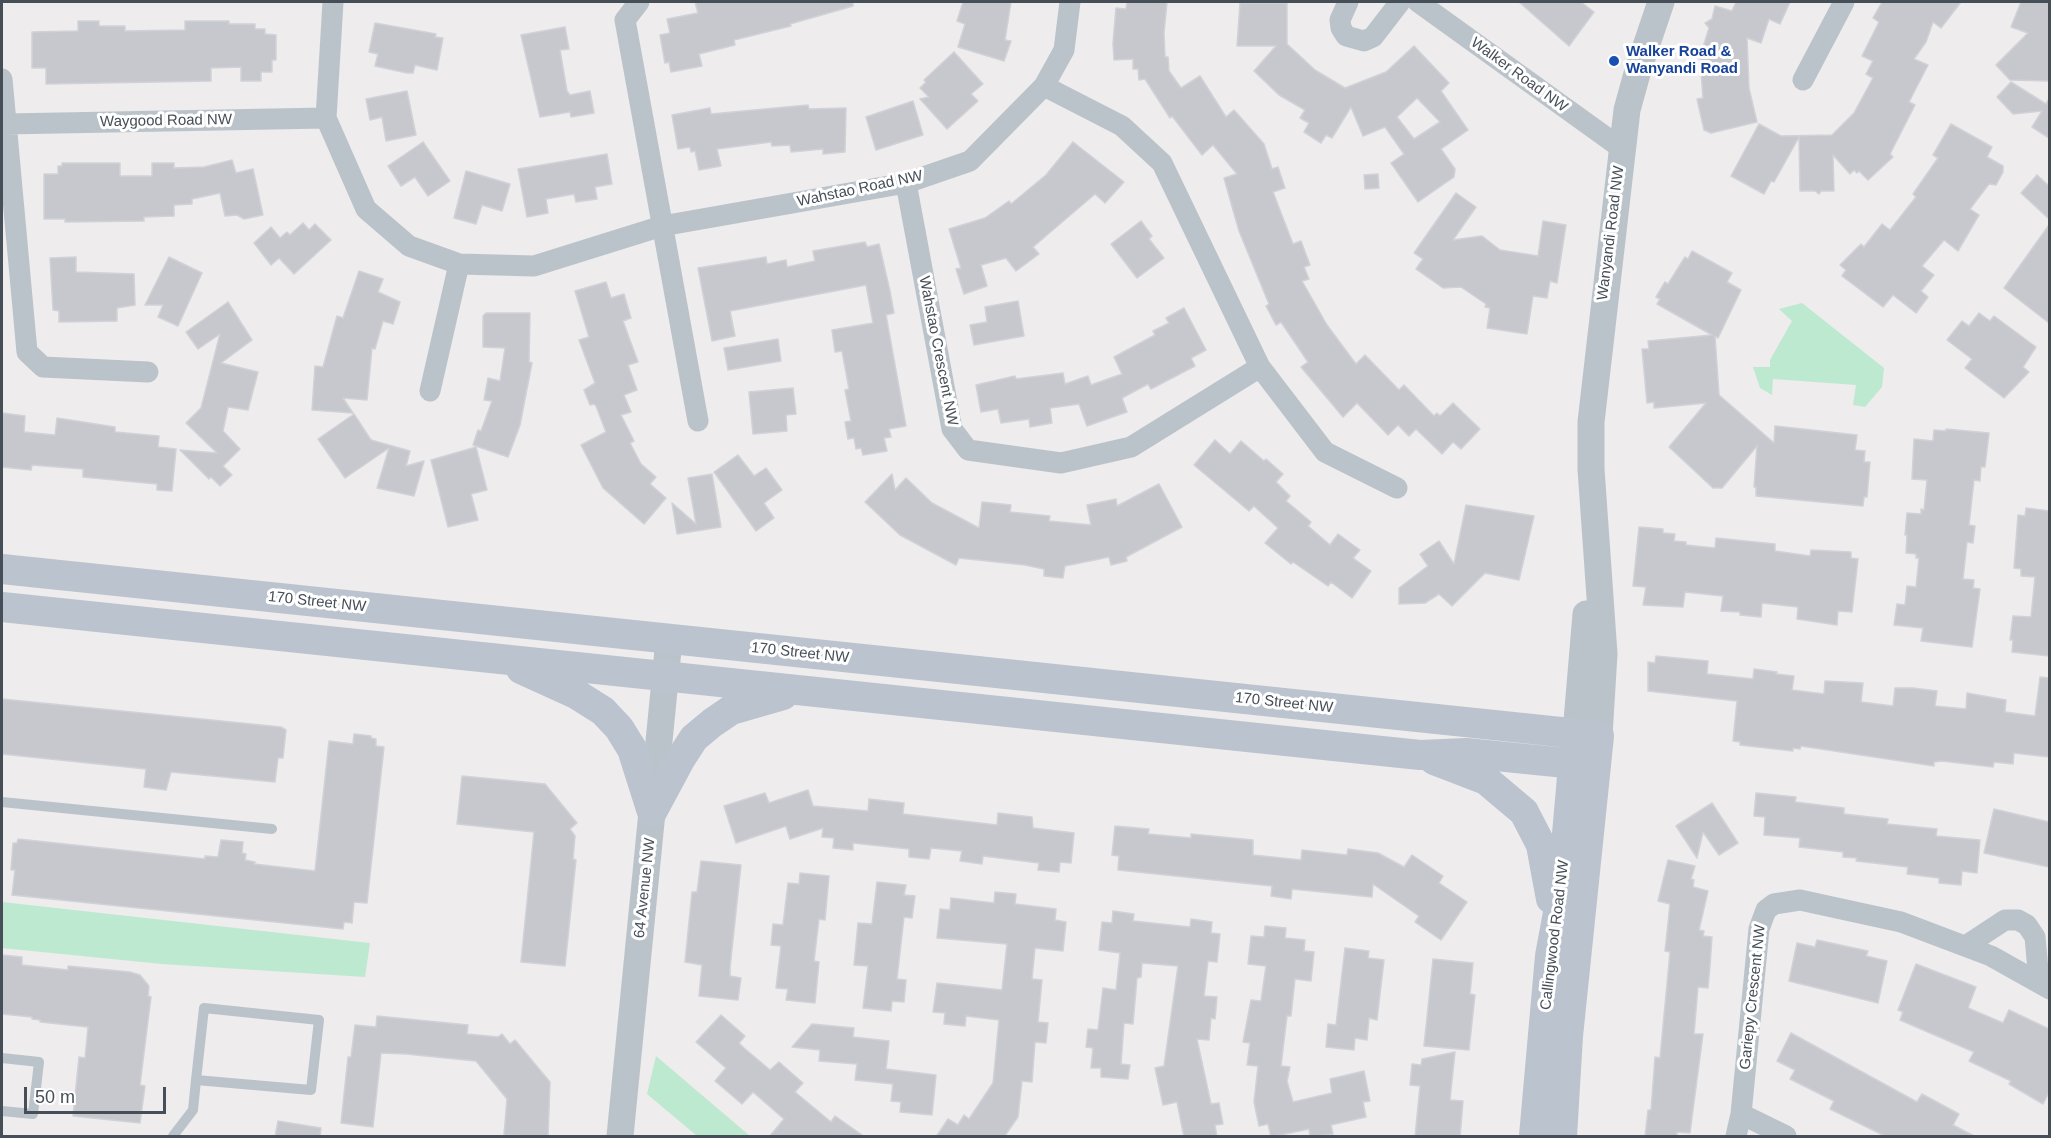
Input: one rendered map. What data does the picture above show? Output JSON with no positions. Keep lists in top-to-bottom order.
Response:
{
  "streets": {
    "main road": ["170 Street NW", "Callingwood Road NW"],
    "street": [
      "Walker Road NW",
      "Waygood Road NW",
      "Wahstao Road NW",
      "Wanyandi Road NW",
      "Wahstao Crescent NW",
      "64 Avenue NW",
      "Gariepy Crescent NW"
    ]
  },
  "crossings": [
    ["Walker Road NW", "Wanyandi Road NW"],
    ["Waygood Road NW", "Wahstao Road NW"],
    ["Wahstao Road NW", "Wahstao Crescent NW"],
    ["Wanyandi Road NW", "170 Street NW"],
    ["Wanyandi Road NW", "Callingwood Road NW"],
    ["170 Street NW", "64 Avenue NW"],
    ["170 Street NW", "Callingwood Road NW"]
  ],
  "places": ["Walker Road & Wanyandi Road"],
  "scale_bar": "50 m"
}
